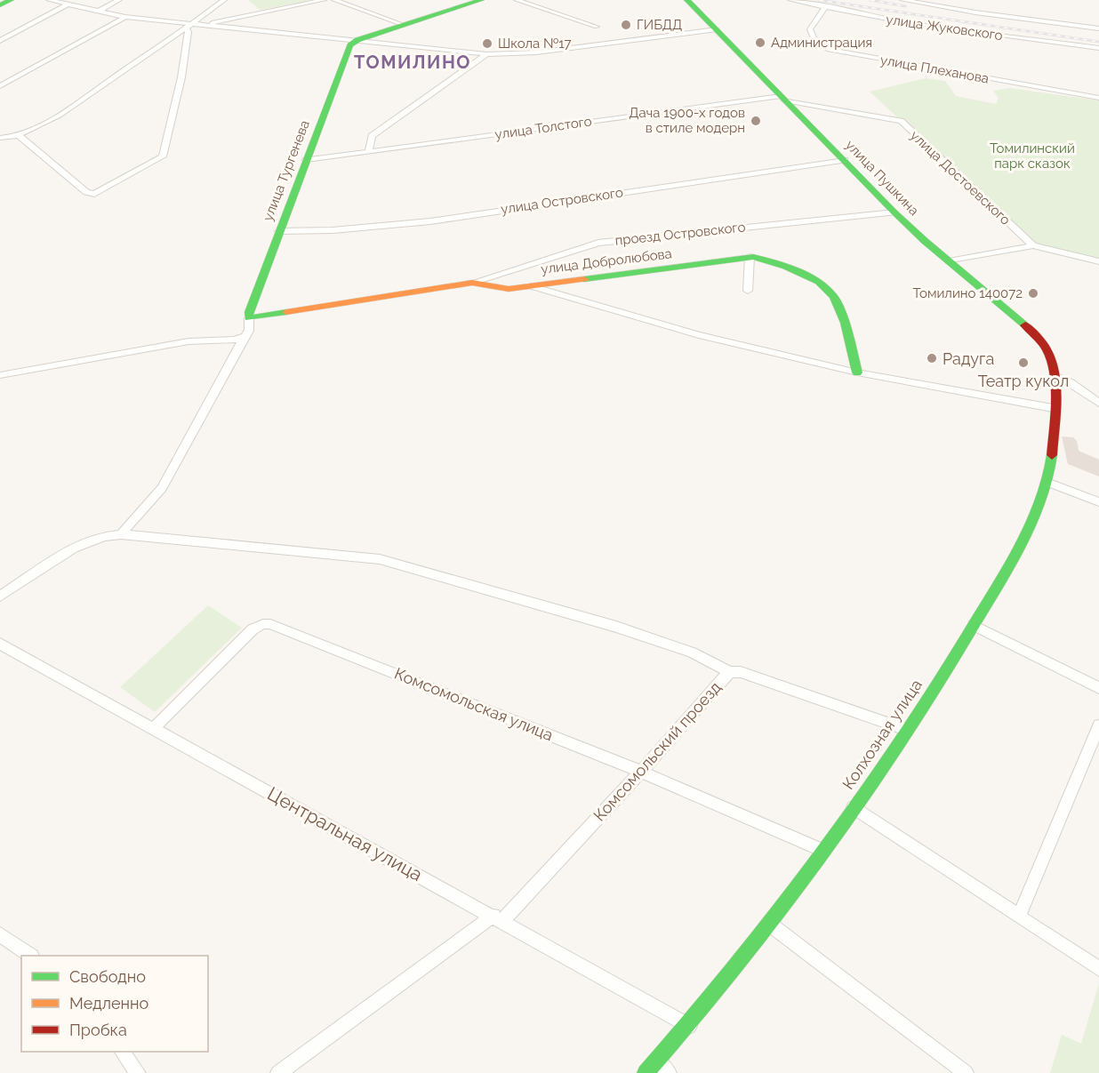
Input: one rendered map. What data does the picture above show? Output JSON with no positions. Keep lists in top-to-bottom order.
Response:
{
  "streets": {
    "main road": [
      "улица Тургенева",
      "улица Пушкина",
      "улица Добролюбова",
      "Колхозная улица"
    ],
    "street": [
      "улица Жуковского",
      "улица Плеханова",
      "улица Толстого",
      "улица Достоевского",
      "улица Островского",
      "проезд Островского",
      "Комсомольская улица",
      "Комсомольский проезд",
      "Центральная улица"
    ]
  },
  "crossings": [
    ["улица Жуковского", "улица Плеханова"],
    ["улица Толстого", "улица Тургенева"],
    ["улица Толстого", "улица Пушкина"],
    ["улица Толстого", "улица Достоевского"],
    ["улица Тургенева", "улица Островского"],
    ["улица Пушкина", "улица Достоевского"],
    ["улица Пушкина", "улица Островского"],
    ["улица Пушкина", "проезд Островского"],
    ["улица Пушкина", "Колхозная улица"],
    ["улица Добролюбова", "Колхозная улица"],
    ["Комсомольская улица", "Колхозная улица"],
    ["Комсомольская улица", "Комсомольский проезд"],
    ["Комсомольская улица", "Центральная улица"],
    ["Колхозная улица", "Комсомольский проезд"],
    ["Колхозная улица", "Центральная улица"],
    ["Комсомольский проезд", "Центральная улица"]
  ],
  "districts": ["ТОМИЛИНО"],
  "parks": ["Томилинский парк сказок"],
  "places": [
    "ГИБДД",
    "Администрация",
    "Школа №17",
    "Дача 1900-х годов в стиле модерн",
    "Томилино 140072",
    "Радуга",
    "Театр кукол"
  ],
  "legend": ["Свободно", "Медленно", "Пробка"]
}
